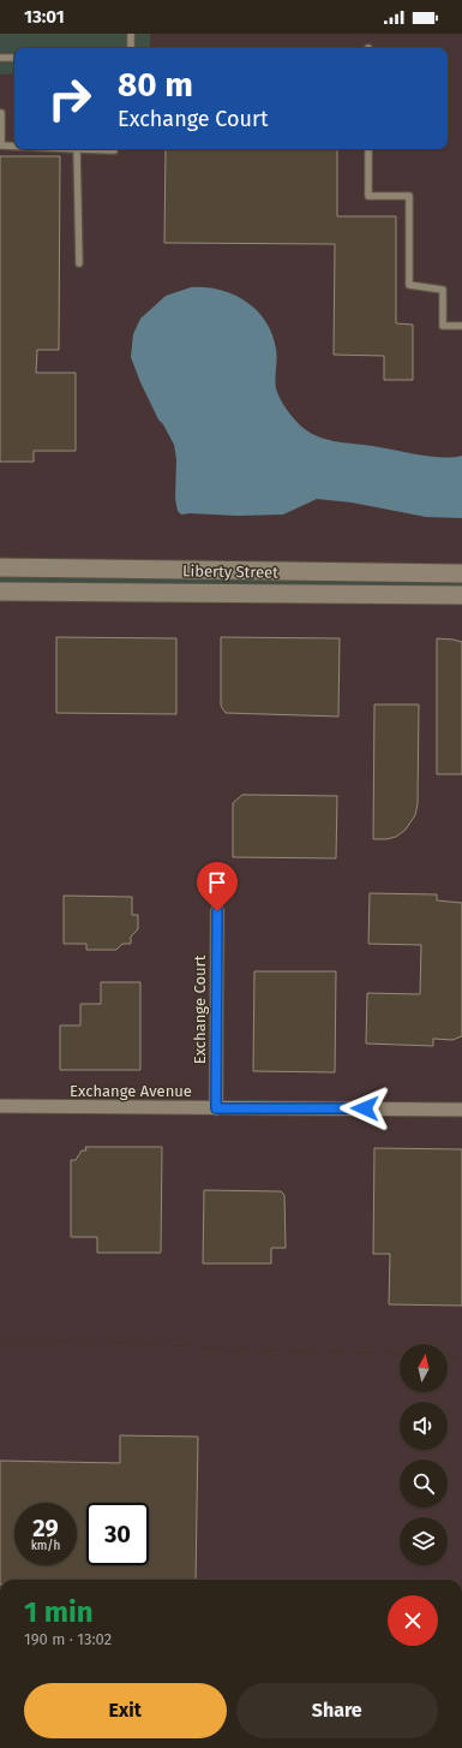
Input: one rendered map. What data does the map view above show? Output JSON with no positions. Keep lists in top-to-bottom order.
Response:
{
  "streets": {
    "street": ["Liberty Street", "Exchange Court", "Exchange Avenue"]
  },
  "crossings": [
    ["Exchange Court", "Exchange Avenue"]
  ],
  "north": "top",
  "page": {
    "status": "13:01",
    "turn": ["80 m", "Exchange Court"],
    "speed": "29 km/h",
    "limit": "30",
    "heading": ["1 min", "190 m · 13:02"],
    "buttons": ["Exit", "Share"]
  }
}
